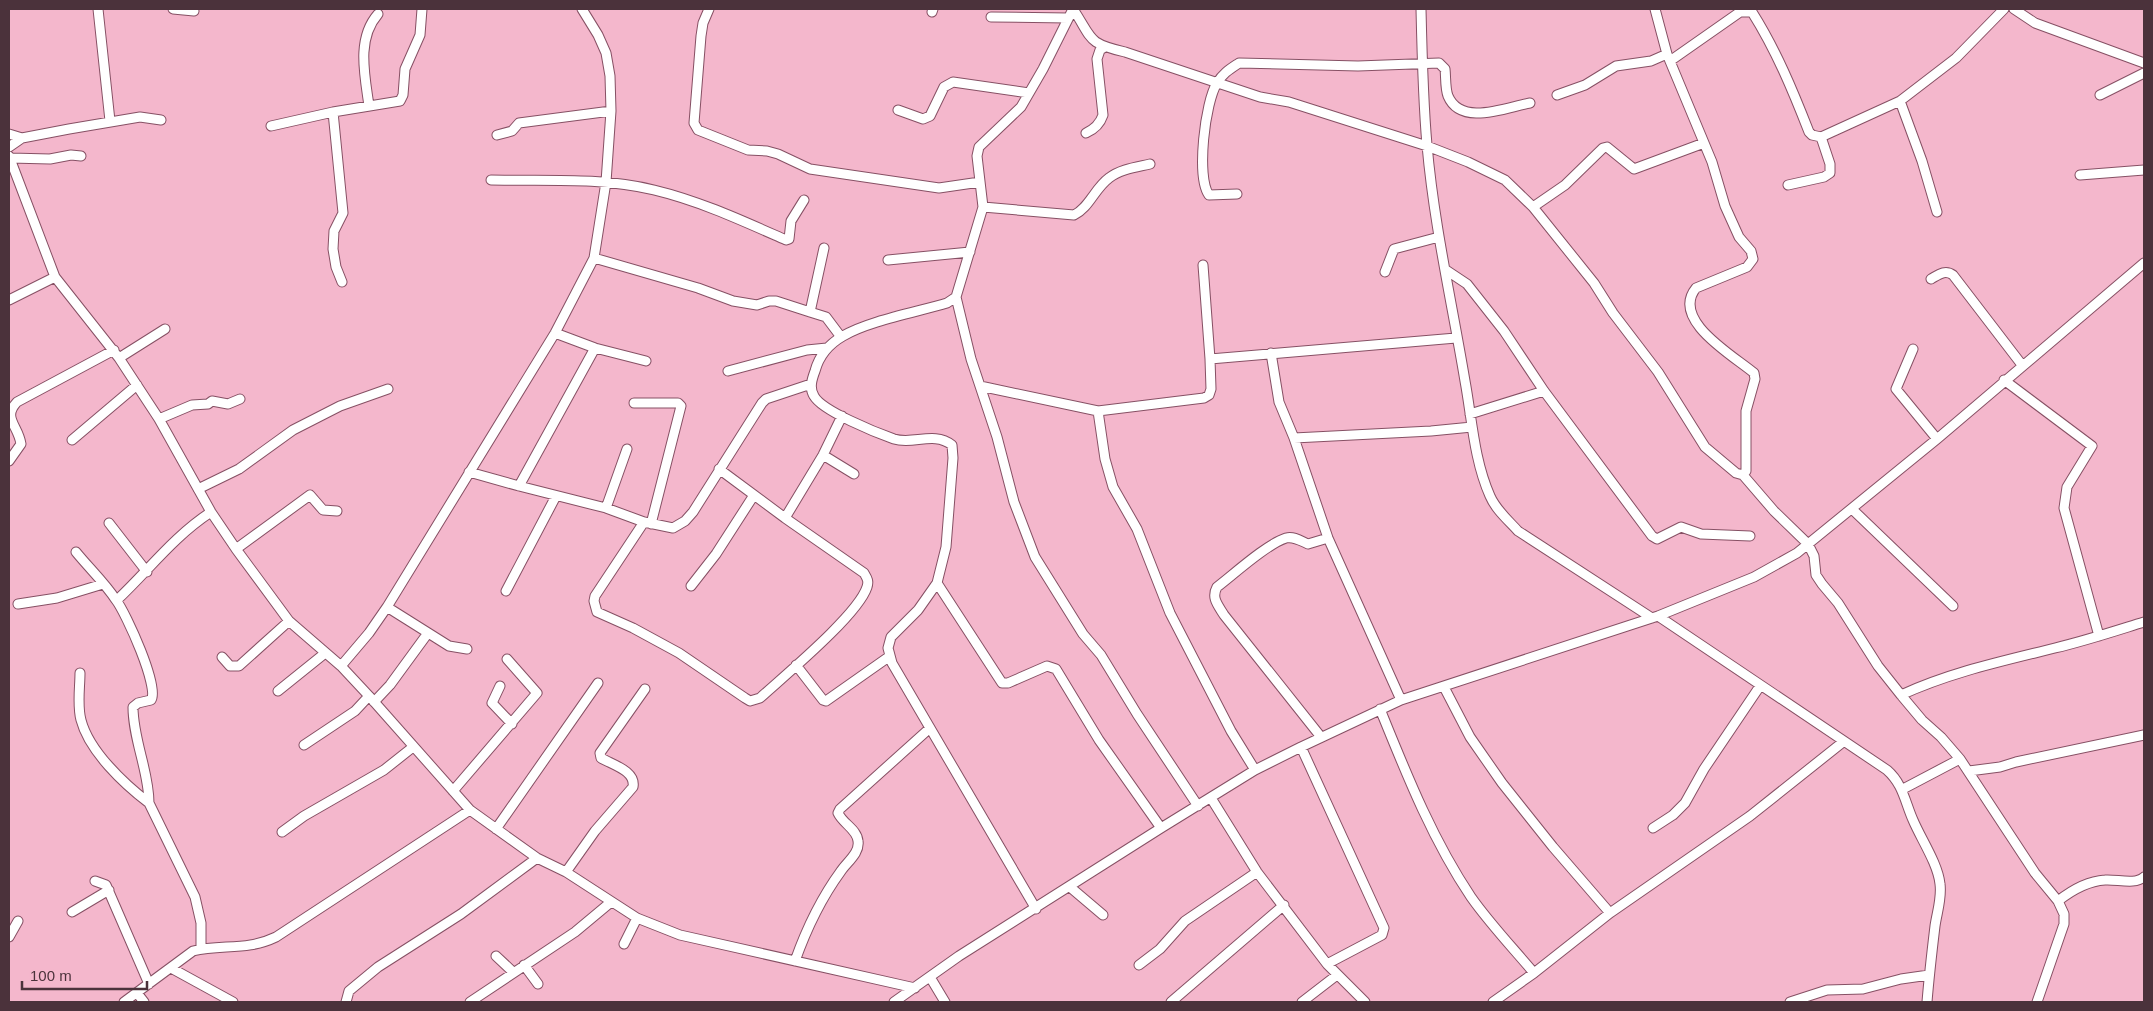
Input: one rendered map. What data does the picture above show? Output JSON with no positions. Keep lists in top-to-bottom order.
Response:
{
  "scale_bar": "100 m"
}
